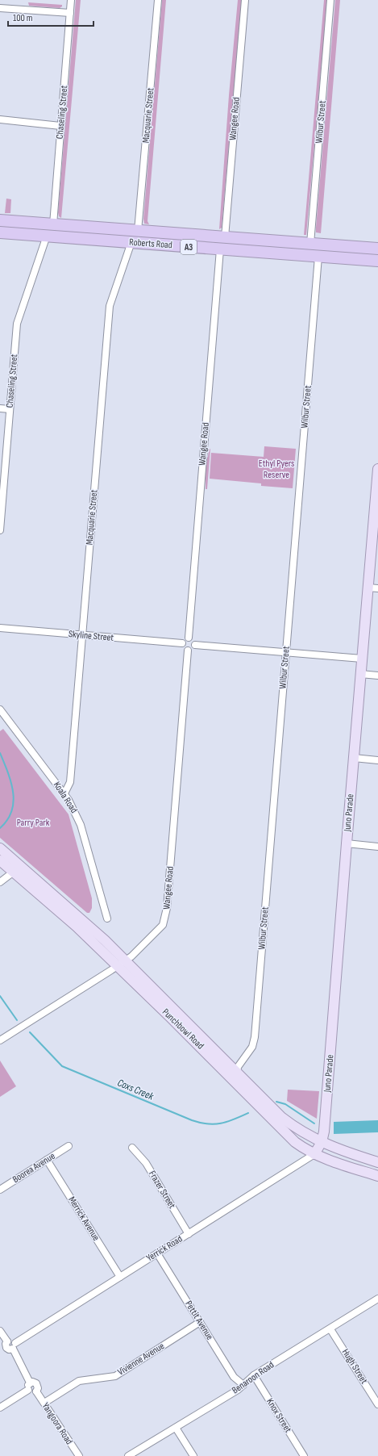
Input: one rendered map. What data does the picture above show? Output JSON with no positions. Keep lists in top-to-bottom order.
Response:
{
  "streets": {
    "highway": ["Roberts Road", "A3"],
    "main road": ["Juno Parade", "Punchbowl Road"],
    "street": [
      "Chaseling Street",
      "Macquarie Street",
      "Wangee Road",
      "Wilbur Street",
      "Skyline Street",
      "Koala Road",
      "Boorea Avenue",
      "Frazer Street",
      "Merrick Avenue",
      "Yerrick Road",
      "Pettit Avenue",
      "Vivienne Avenue",
      "Hugh Street",
      "Benaroon Road",
      "Knox Street",
      "Yangoora Road"
    ]
  },
  "crossings": [
    ["Chaseling Street", "Roberts Road"],
    ["Macquarie Street", "Roberts Road"],
    ["Macquarie Street", "Skyline Street"],
    ["Macquarie Street", "Koala Road"],
    ["Wangee Road", "Roberts Road"],
    ["Wangee Road", "Skyline Street"],
    ["Wangee Road", "Punchbowl Road"],
    ["Wilbur Street", "Roberts Road"],
    ["Wilbur Street", "Punchbowl Road"],
    ["Juno Parade", "Punchbowl Road"],
    ["Juno Parade", "Yerrick Road"],
    ["Punchbowl Road", "Yerrick Road"],
    ["Boorea Avenue", "Merrick Avenue"],
    ["Frazer Street", "Yerrick Road"],
    ["Merrick Avenue", "Yerrick Road"],
    ["Yerrick Road", "Pettit Avenue"],
    ["Yerrick Road", "Yangoora Road"],
    ["Pettit Avenue", "Vivienne Avenue"],
    ["Pettit Avenue", "Benaroon Road"],
    ["Vivienne Avenue", "Yangoora Road"],
    ["Hugh Street", "Benaroon Road"],
    ["Benaroon Road", "Knox Street"]
  ],
  "water": ["Coxs Creek"],
  "parks": ["Ethyl Pyers Reserve", "Parry Park"],
  "scale_bar": "100 m"
}
